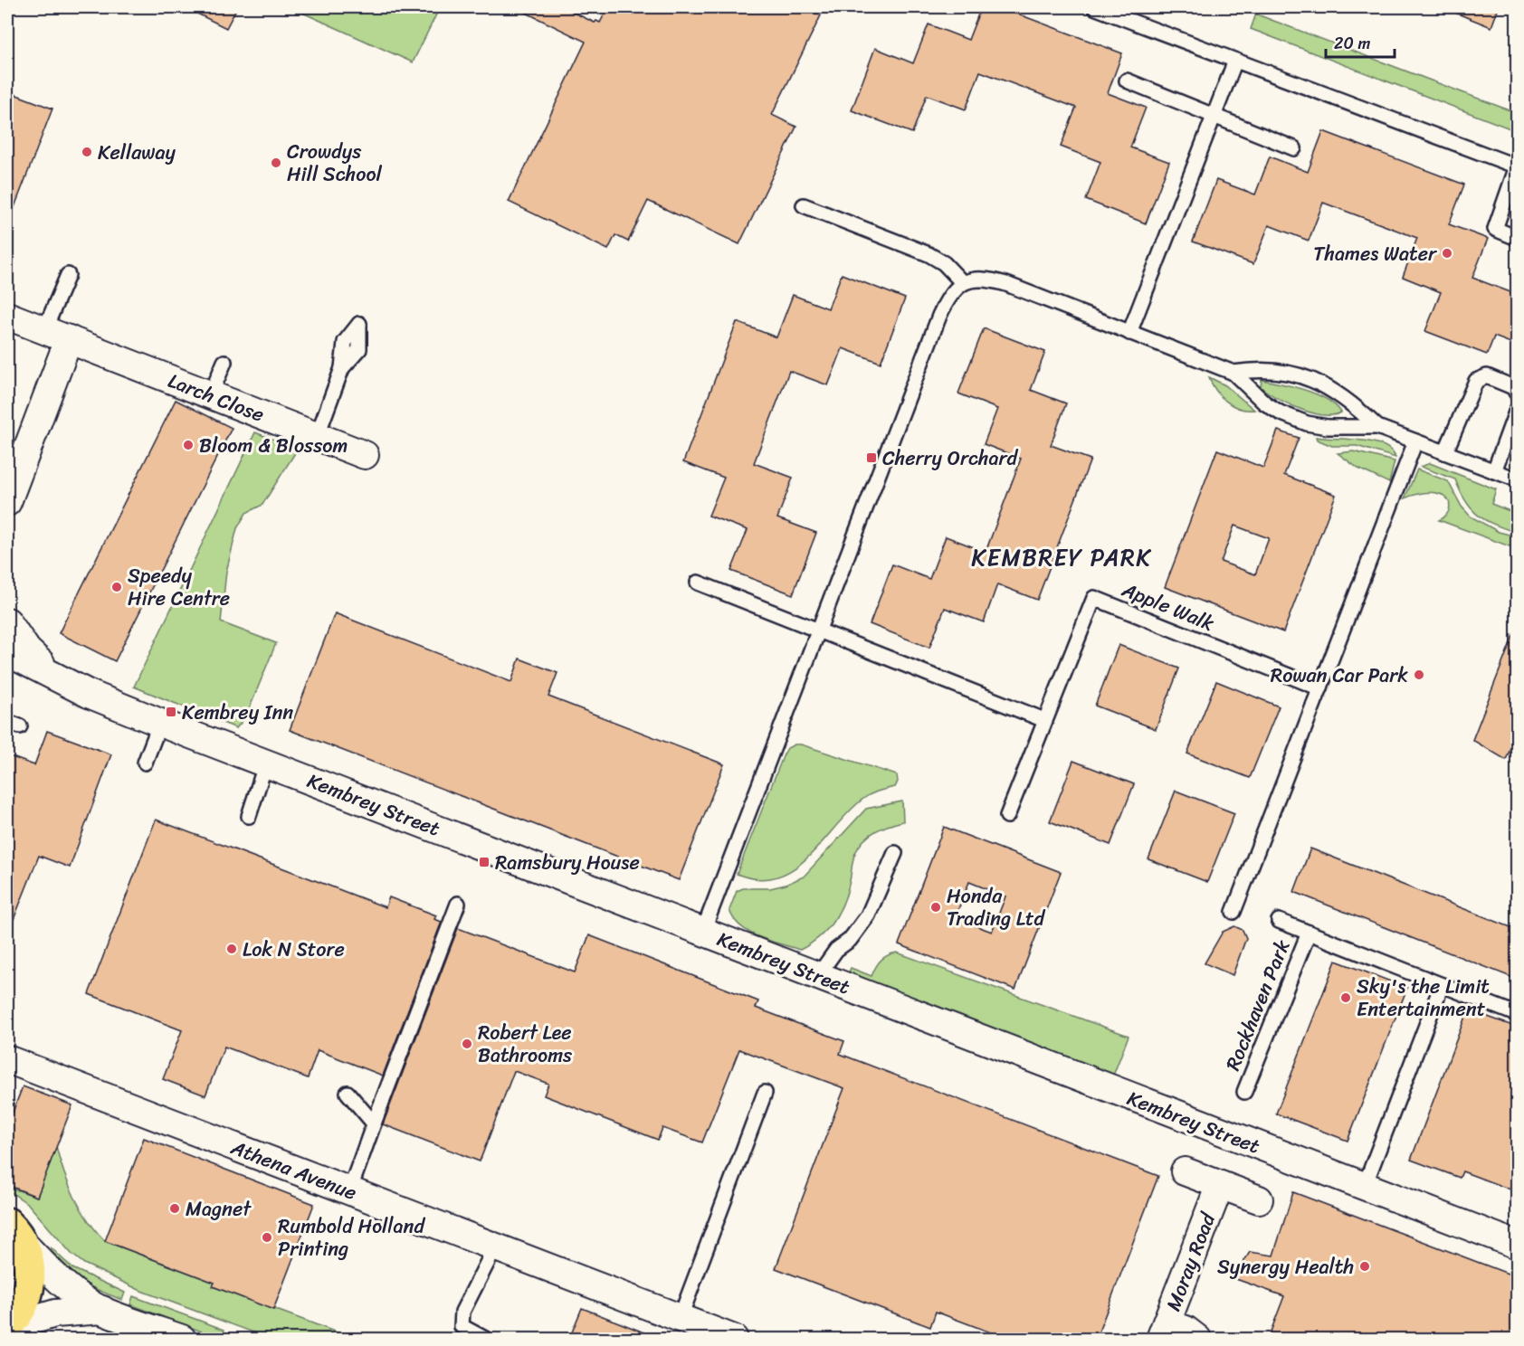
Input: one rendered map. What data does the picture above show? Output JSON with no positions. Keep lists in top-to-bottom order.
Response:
{
  "streets": {
    "street": [
      "Larch Close",
      "Kembrey Street",
      "Athena Avenue",
      "Moray Road"
    ],
    "lane": ["Apple Walk", "Rockhaven Park"]
  },
  "districts": ["KEMBREY PARK"],
  "places": {
    "other": [
      "Kellaway",
      "Crowdys Hill School",
      "Thames Water",
      "Bloom & Blossom",
      "Speedy Hire Centre",
      "Rowan Car Park",
      "Honda Trading Ltd",
      "Lok N Store",
      "Sky's the Limit Entertainment",
      "Robert Lee Bathrooms",
      "Magnet",
      "Rumbold Holland Printing",
      "Synergy Health"
    ],
    "transit": ["Cherry Orchard", "Kembrey Inn", "Ramsbury House"]
  },
  "scale_bar": "20 m"
}
